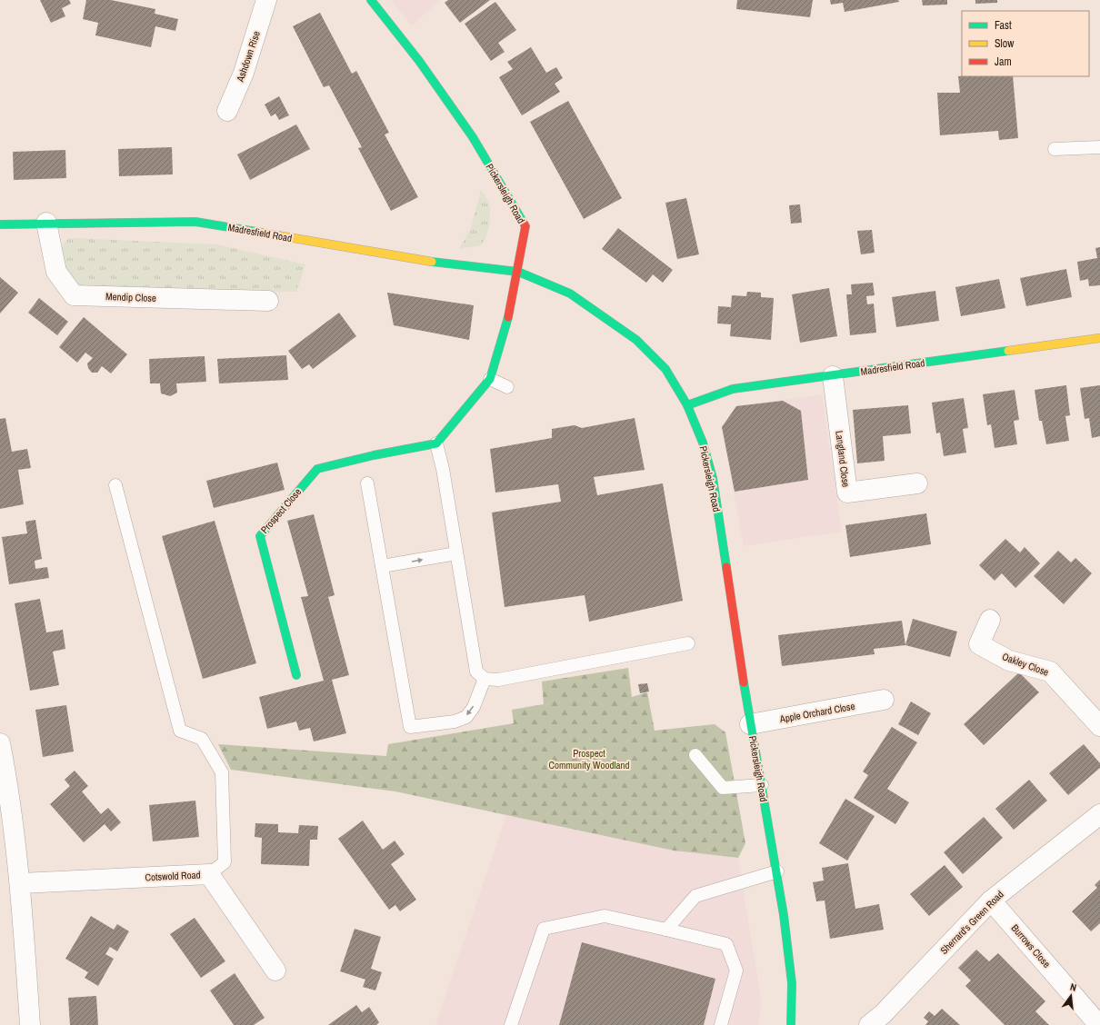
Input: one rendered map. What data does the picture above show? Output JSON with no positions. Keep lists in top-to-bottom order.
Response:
{
  "streets": {
    "street": [
      "Ashdown Rise",
      "Pickersleigh Road",
      "Madresfield Road",
      "Mendip Close",
      "Langland Close",
      "Prospect Close",
      "Oakley Close",
      "Apple Orchard Close",
      "Cotswold Road",
      "Sherrard's Green Road",
      "Burrows Close"
    ]
  },
  "crossings": [
    ["Pickersleigh Road", "Madresfield Road"],
    ["Pickersleigh Road", "Apple Orchard Close"],
    ["Madresfield Road", "Mendip Close"],
    ["Madresfield Road", "Langland Close"],
    ["Sherrard's Green Road", "Burrows Close"]
  ],
  "parks": ["Prospect Community Woodland"],
  "legend": ["Fast", "Slow", "Jam"],
  "north": "top"
}
